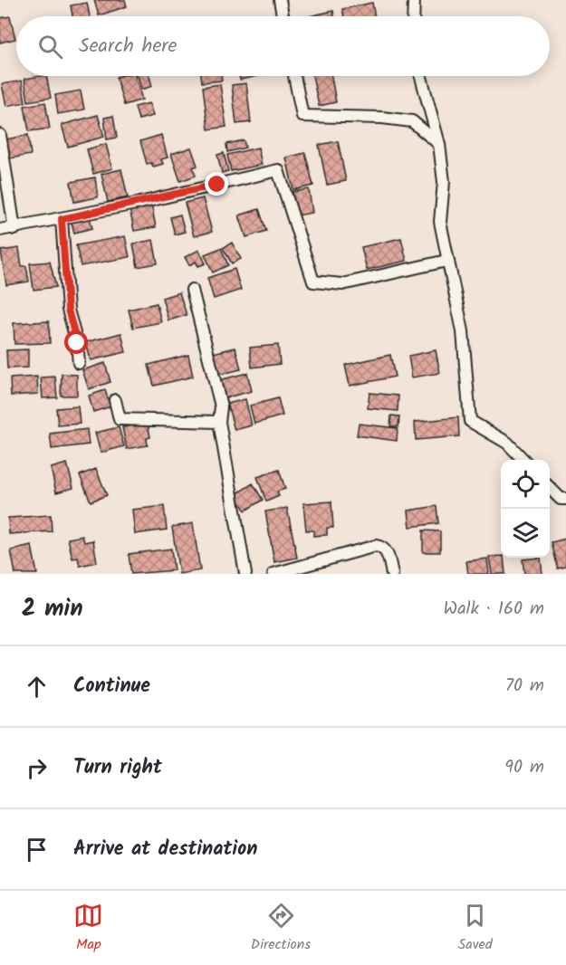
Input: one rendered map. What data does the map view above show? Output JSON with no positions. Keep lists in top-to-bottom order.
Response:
{
  "page": {
    "search": "Search here",
    "heading": ["2 min", "Walk · 160 m"],
    "list": [
      ["Continue", "70 m"],
      ["Turn right", "90 m"],
      "Arrive at destination"
    ],
    "nav": ["Map", "Directions", "Saved"]
  }
}
